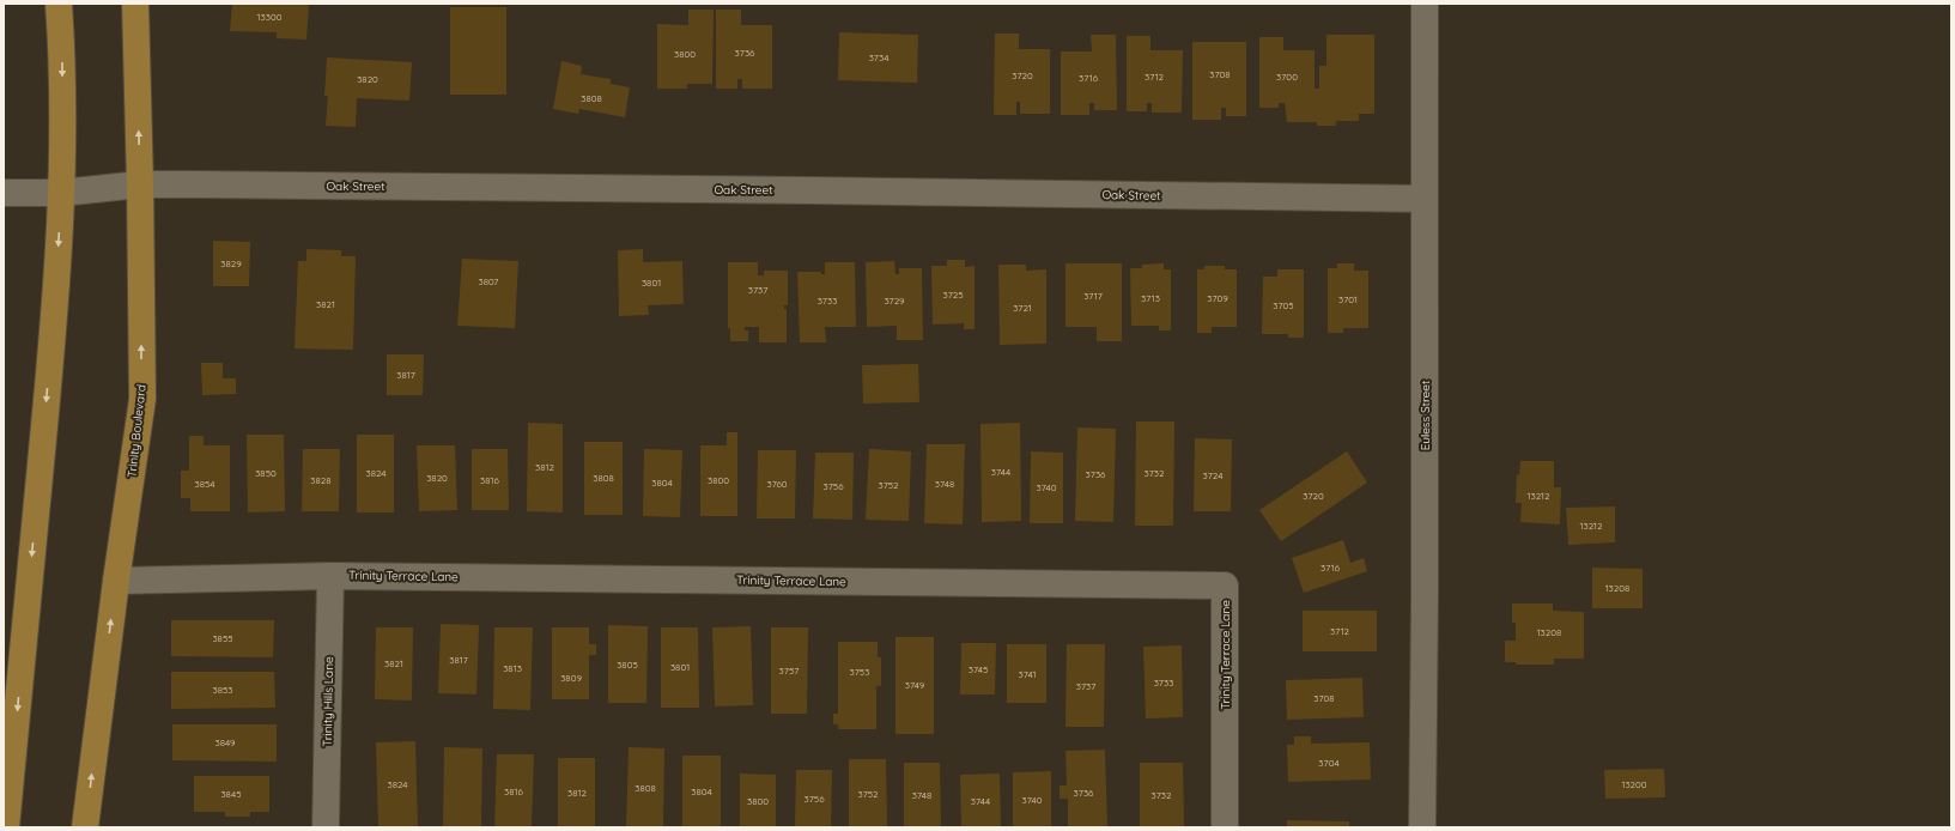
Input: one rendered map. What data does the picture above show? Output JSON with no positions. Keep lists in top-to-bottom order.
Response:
{
  "streets": {
    "main road": ["Trinity Boulevard"],
    "street": [
      "Oak Street",
      "Euless Street",
      "Trinity Terrace Lane",
      "Trinity Hills Lane"
    ]
  },
  "crossings": [
    ["Oak Street", "Euless Street"],
    ["Oak Street", "Trinity Boulevard"],
    ["Trinity Boulevard", "Trinity Terrace Lane"],
    ["Trinity Terrace Lane", "Trinity Hills Lane"]
  ],
  "house_numbers": [
    "13300",
    "3736",
    "3800",
    "3734",
    "3708",
    "3720",
    "3712",
    "3700",
    "3716",
    "3820",
    "3808",
    "3829",
    "3807",
    "3801",
    "3737",
    "3725",
    "3717",
    "3713",
    "3709",
    "3701",
    "3733",
    "3729",
    "3821",
    "3705",
    "3721",
    "3817",
    "3812",
    "3744",
    "3850",
    "3824",
    "3732",
    "3736",
    "3724",
    "3820",
    "3808",
    "3828",
    "3816",
    "3800",
    "3804",
    "3854",
    "3760",
    "3748",
    "3752",
    "3756",
    "3740",
    "3720",
    "13212",
    "13212",
    "3716",
    "13208",
    "3712",
    "13208",
    "3855",
    "3817",
    "3821",
    "3805",
    "3801",
    "3813",
    "3745",
    "3757",
    "3753",
    "3741",
    "3809",
    "3733",
    "3749",
    "3737",
    "3853",
    "3708",
    "3849",
    "3704",
    "3824",
    "13200",
    "3808",
    "3816",
    "3804",
    "3812",
    "3736",
    "3845",
    "3752",
    "3748",
    "3732",
    "3756",
    "3740",
    "3800",
    "3744"
  ]
}
